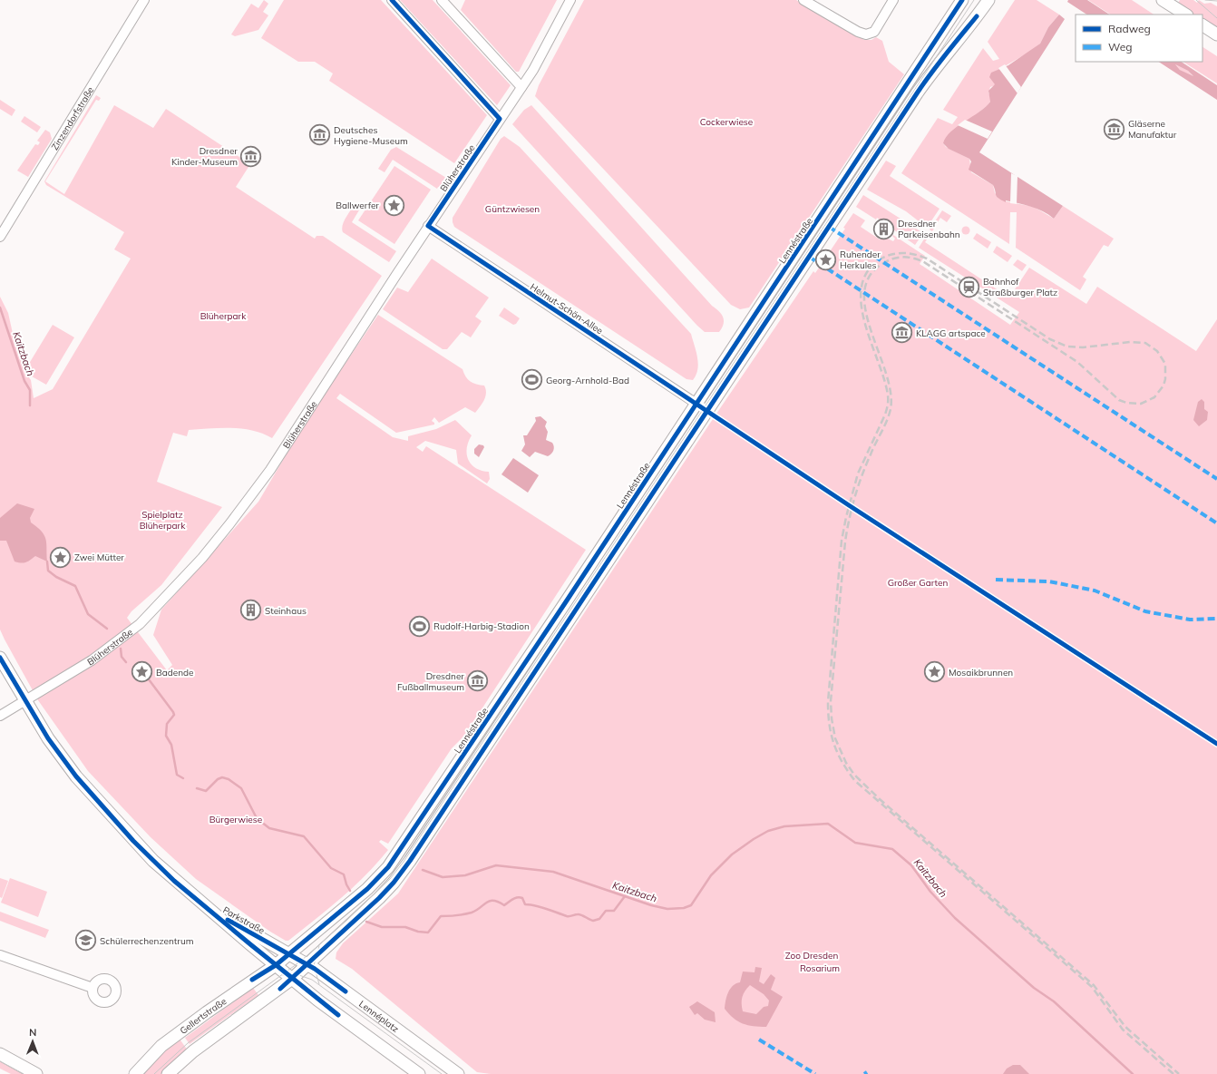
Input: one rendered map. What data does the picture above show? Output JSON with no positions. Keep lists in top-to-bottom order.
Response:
{
  "streets": {
    "main road": [
      "Lennéstraße",
      "Parkstraße",
      "Gellertstraße",
      "Lennéplatz"
    ],
    "street": ["Zinzendorfstraße", "Blüherstraße", "Helmut-Schön-Allee"]
  },
  "crossings": [
    ["Blüherstraße", "Helmut-Schön-Allee"],
    ["Lennéstraße", "Helmut-Schön-Allee"],
    ["Lennéstraße", "Parkstraße"],
    ["Lennéstraße", "Lennéplatz"],
    ["Parkstraße", "Gellertstraße"],
    ["Parkstraße", "Lennéplatz"]
  ],
  "water": ["Kaitzbach"],
  "parks": [
    "Cockerwiese",
    "Güntzwiesen",
    "Blüherpark",
    "Spielplatz Blüherpark",
    "Großer Garten",
    "Bürgerwiese",
    "Zoo Dresden",
    "Rosarium"
  ],
  "places": {
    "museum": [
      "Gläserne Manufaktur",
      "Deutsches Hygiene-Museum",
      "Dresdner Kinder-Museum",
      "KLAGG artspace",
      "Dresdner Fußballmuseum"
    ],
    "place": [
      "Ballwerfer",
      "Ruhender Herkules",
      "Zwei Mütter",
      "Badende",
      "Mosaikbrunnen"
    ],
    "building": ["Dresdner Parkeisenbahn", "Steinhaus"],
    "station": ["Bahnhof Straßburger Platz"],
    "sports": ["Georg-Arnhold-Bad", "Rudolf-Harbig-Stadion"],
    "school or university": ["Schülerrechenzentrum"]
  },
  "legend": ["Radweg", "Weg"],
  "north": "top"
}
